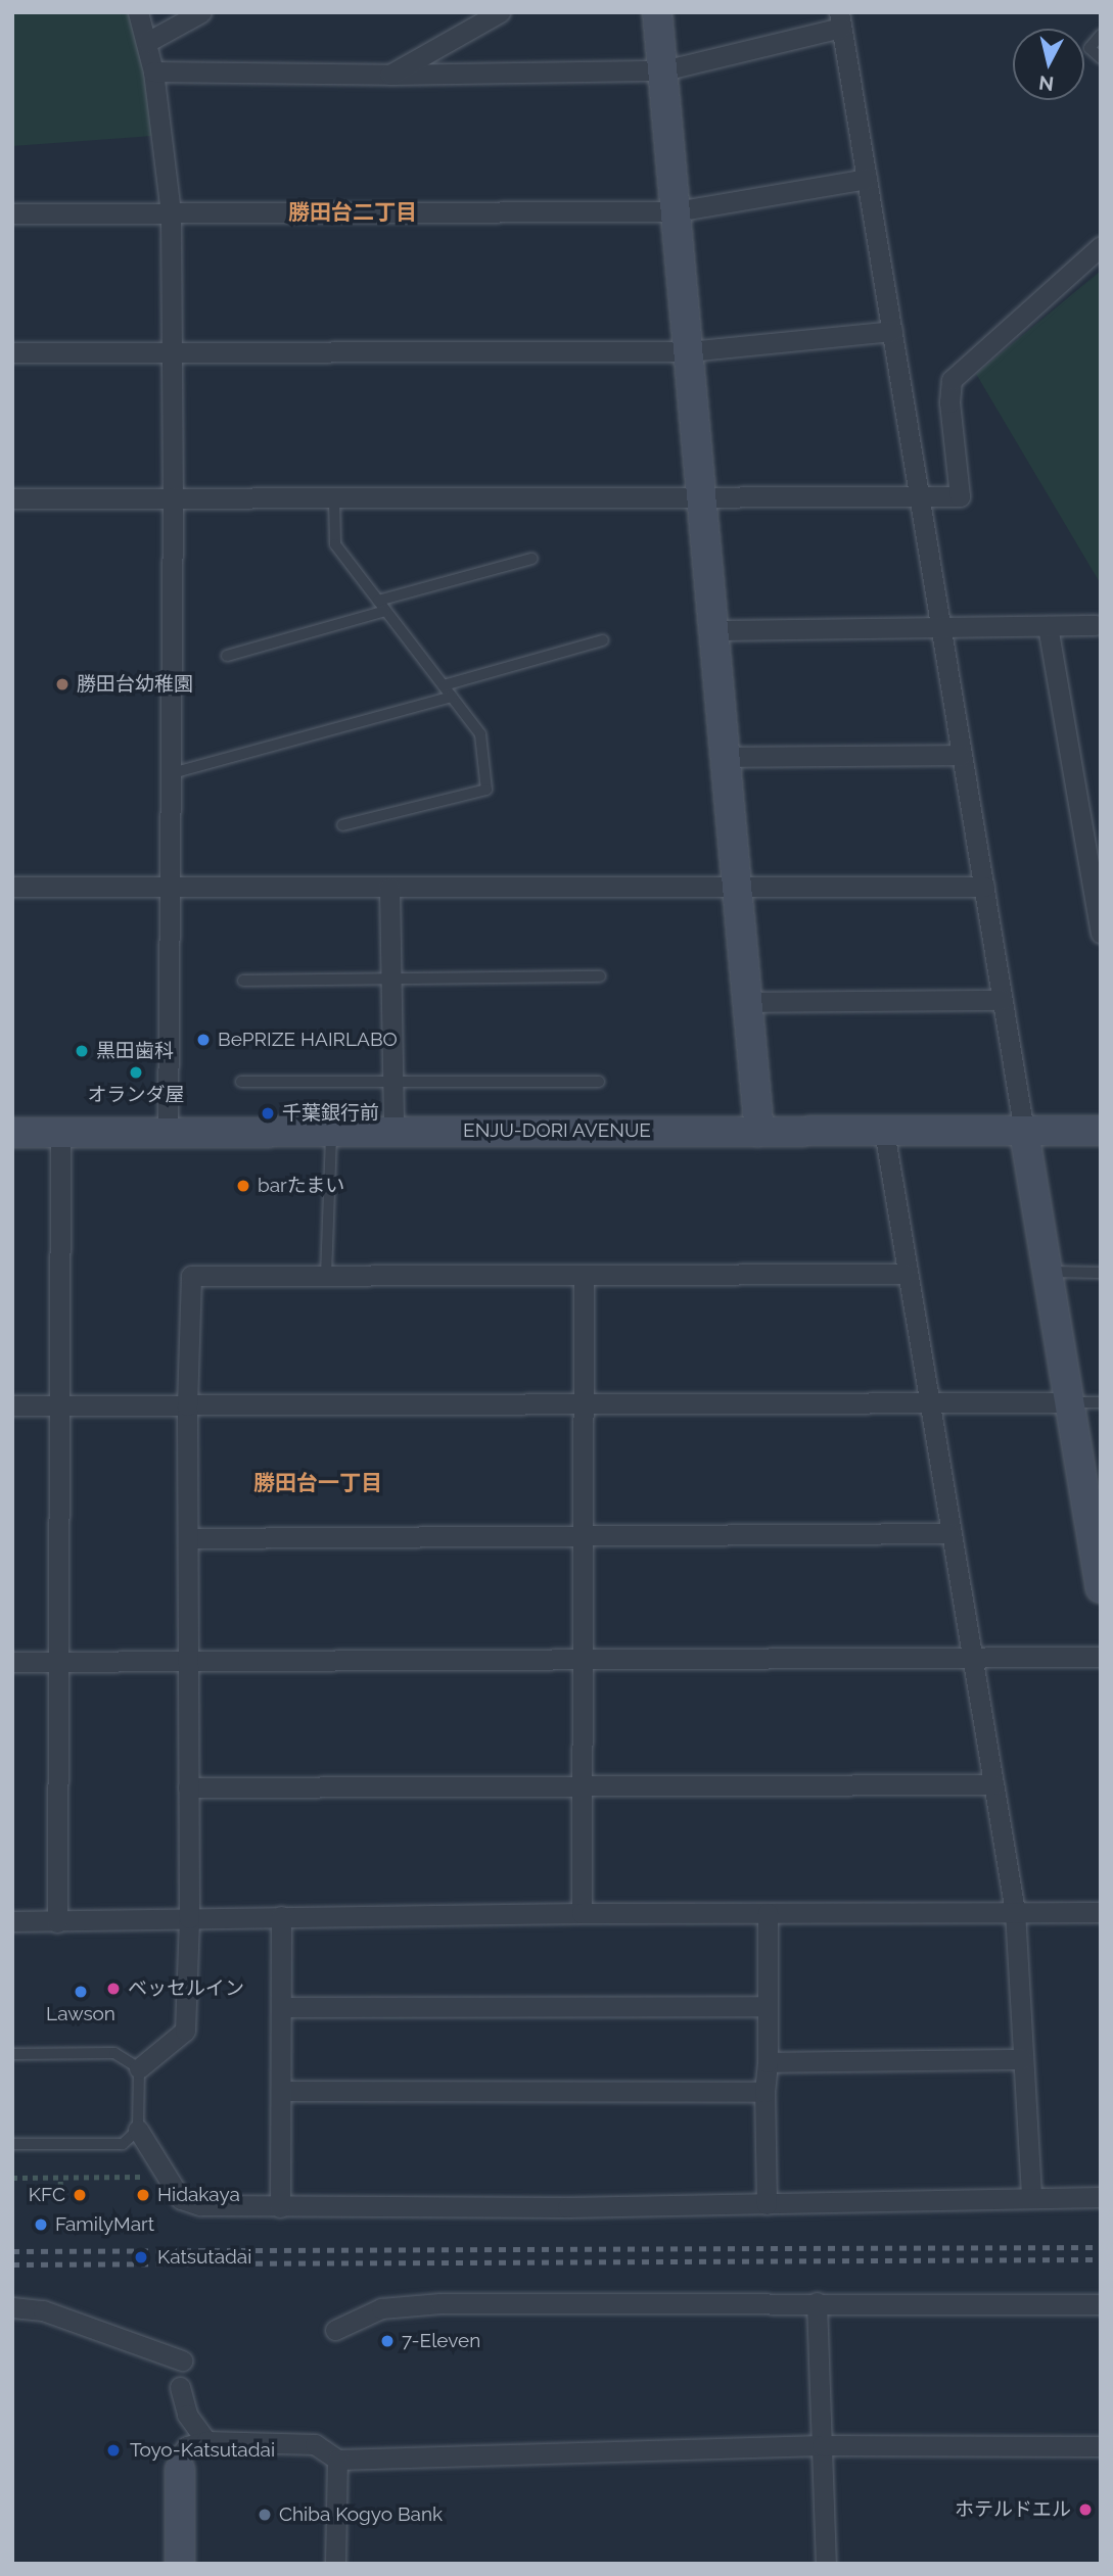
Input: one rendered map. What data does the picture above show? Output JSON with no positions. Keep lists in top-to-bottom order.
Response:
{
  "streets": {
    "street": ["ENJU-DORI AVENUE"]
  },
  "districts": ["勝田台二丁目", "勝田台一丁目"],
  "places": [
    "勝田台幼稚園",
    "BePRIZE HAIRLABO",
    "黒田歯科",
    "オランダ屋",
    "千葉銀行前",
    "barたまい",
    "ベッセルイン",
    "Lawson",
    "KFC",
    "Hidakaya",
    "FamilyMart",
    "Katsutadai",
    "7-Eleven",
    "Toyo-Katsutadai",
    "ホテルドエル",
    "Chiba Kogyo Bank"
  ],
  "north": "bottom"
}
